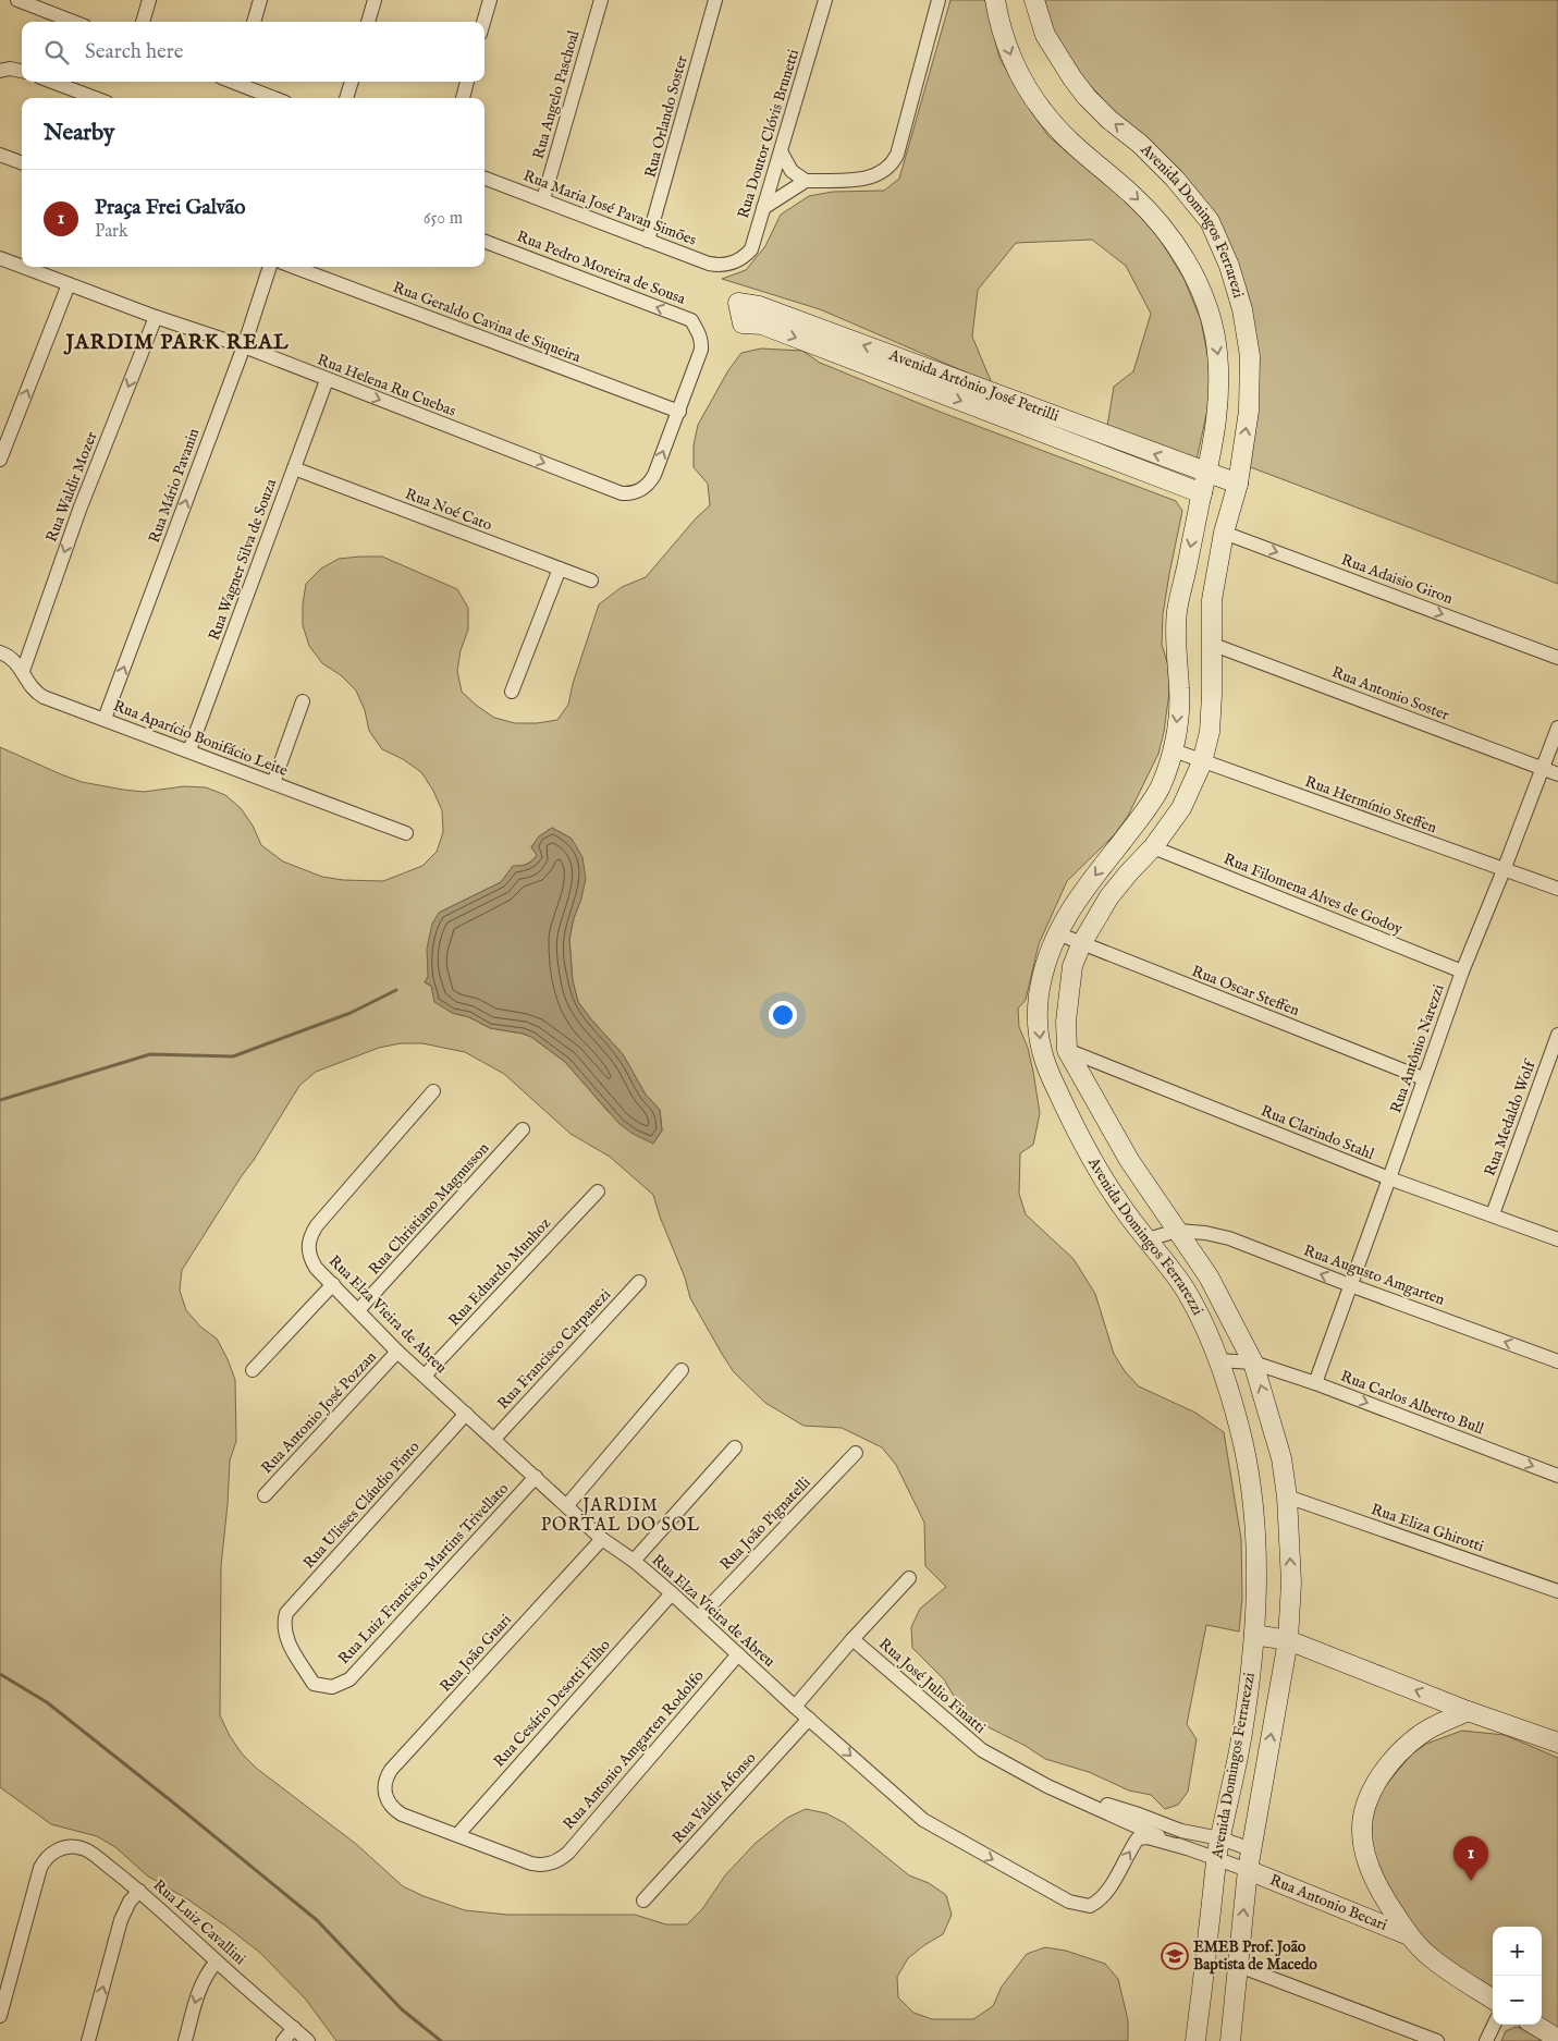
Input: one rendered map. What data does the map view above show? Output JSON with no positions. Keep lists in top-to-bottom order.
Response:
{
  "streets": {
    "main road": [
      "Avenida Domingos Ferrarezi",
      "Avenida Artônio José Petrilli",
      "Avenida Domingos Ferrarezzi",
      "Rua Antonio Becari"
    ],
    "street": [
      "Rua Angelo Paschoal",
      "Rua Orlando Soster",
      "Rua Doutor Clóvis Brunetti",
      "Rua Maria José Pavan Simões",
      "Rua Pedro Moreira de Sousa",
      "Rua Geraldo Cavina de Siqueira",
      "Rua Helena Ru Cuebas",
      "Rua Mário Pavanin",
      "Rua Waldir Mozer",
      "Rua Noé Cato",
      "Rua Wagner Silva de Souza",
      "Rua Adaisio Giron",
      "Rua Antonio Soster",
      "Rua Aparício Bonifácio Leite",
      "Rua Hermínio Steffen",
      "Rua Filomena Alves de Godoy",
      "Rua Oscar Steffen",
      "Rua Antônio Narezzi",
      "Rua Medaldo Wolf",
      "Rua Clarindo Stahl",
      "Rua Christiano Magnusson",
      "Rua Eduardo Munhoz",
      "Rua Augusto Amgarten",
      "Rua Elza Vieira de Abreu",
      "Rua Francisco Carpanezi",
      "Rua Carlos Alberto Bull",
      "Rua Antonio José Pozzan",
      "Rua Ulisses Cláudio Pinto",
      "Rua João Pignatelli",
      "Rua Eliza Ghirotti",
      "Rua Luiz Francisco Martins Trivellato",
      "Rua João Guari",
      "Rua José Julio Finatti",
      "Rua Cesário Desotti Filho",
      "Rua Antonio Amgarten Rodolfo",
      "Rua Valdir Afonso",
      "Rua Luiz Cavallini"
    ]
  },
  "crossings": [
    ["Rua Angelo Paschoal", "Rua Maria José Pavan Simões"],
    ["Rua Orlando Soster", "Rua Maria José Pavan Simões"],
    ["Rua Doutor Clóvis Brunetti", "Rua Maria José Pavan Simões"],
    ["Avenida Domingos Ferrarezi", "Avenida Artônio José Petrilli"],
    ["Avenida Domingos Ferrarezi", "Avenida Domingos Ferrarezzi"],
    ["Rua Pedro Moreira de Sousa", "Rua Geraldo Cavina de Siqueira"],
    ["Rua Pedro Moreira de Sousa", "Rua Helena Ru Cuebas"],
    ["Rua Geraldo Cavina de Siqueira", "Rua Helena Ru Cuebas"],
    ["Rua Helena Ru Cuebas", "Rua Mário Pavanin"],
    ["Rua Helena Ru Cuebas", "Rua Waldir Mozer"],
    ["Rua Helena Ru Cuebas", "Rua Wagner Silva de Souza"],
    ["Avenida Artônio José Petrilli", "Avenida Domingos Ferrarezzi"],
    ["Rua Mário Pavanin", "Rua Aparício Bonifácio Leite"],
    ["Rua Waldir Mozer", "Rua Aparício Bonifácio Leite"],
    ["Rua Noé Cato", "Rua Wagner Silva de Souza"],
    ["Rua Wagner Silva de Souza", "Rua Aparício Bonifácio Leite"],
    ["Rua Antonio Soster", "Rua Antônio Narezzi"],
    ["Rua Hermínio Steffen", "Rua Antônio Narezzi"],
    ["Rua Hermínio Steffen", "Avenida Domingos Ferrarezzi"],
    ["Rua Filomena Alves de Godoy", "Rua Antônio Narezzi"],
    ["Rua Oscar Steffen", "Rua Antônio Narezzi"],
    ["Rua Oscar Steffen", "Avenida Domingos Ferrarezzi"],
    ["Rua Antônio Narezzi", "Rua Clarindo Stahl"],
    ["Rua Antônio Narezzi", "Rua Augusto Amgarten"],
    ["Rua Antônio Narezzi", "Rua Carlos Alberto Bull"],
    ["Rua Medaldo Wolf", "Rua Clarindo Stahl"],
    ["Rua Clarindo Stahl", "Avenida Domingos Ferrarezzi"],
    ["Rua Christiano Magnusson", "Rua Elza Vieira de Abreu"],
    ["Avenida Domingos Ferrarezzi", "Rua Augusto Amgarten"],
    ["Avenida Domingos Ferrarezzi", "Rua Carlos Alberto Bull"],
    ["Avenida Domingos Ferrarezzi", "Rua Eliza Ghirotti"],
    ["Avenida Domingos Ferrarezzi", "Rua José Julio Finatti"],
    ["Avenida Domingos Ferrarezzi", "Rua Antonio Becari"],
    ["Rua Eduardo Munhoz", "Rua Elza Vieira de Abreu"],
    ["Rua Elza Vieira de Abreu", "Rua Francisco Carpanezi"],
    ["Rua Elza Vieira de Abreu", "Rua Antonio José Pozzan"],
    ["Rua Elza Vieira de Abreu", "Rua Ulisses Cláudio Pinto"],
    ["Rua Elza Vieira de Abreu", "Rua João Pignatelli"],
    ["Rua Elza Vieira de Abreu", "Rua Luiz Francisco Martins Trivellato"],
    ["Rua Elza Vieira de Abreu", "Rua João Guari"],
    ["Rua Elza Vieira de Abreu", "Rua José Julio Finatti"],
    ["Rua Elza Vieira de Abreu", "Rua Cesário Desotti Filho"],
    ["Rua Elza Vieira de Abreu", "Rua Antonio Amgarten Rodolfo"],
    ["Rua Elza Vieira de Abreu", "Rua Valdir Afonso"],
    ["Rua Ulisses Cláudio Pinto", "Rua Luiz Francisco Martins Trivellato"],
    ["Rua João Guari", "Rua Cesário Desotti Filho"],
    ["Rua João Guari", "Rua Antonio Amgarten Rodolfo"],
    ["Rua José Julio Finatti", "Rua Antonio Becari"],
    ["Rua Cesário Desotti Filho", "Rua Antonio Amgarten Rodolfo"]
  ],
  "one_way": [
    "Rua Pedro Moreira de Sousa",
    "Rua Helena Ru Cuebas",
    "Rua Mário Pavanin",
    "Rua Adaisio Giron",
    "Rua Augusto Amgarten",
    "Rua Carlos Alberto Bull"
  ],
  "districts": ["JARDIM PARK REAL", "JARDIM PORTAL DO SOL"],
  "places": {
    "school or university": ["EMEB Prof. João Baptista de Macedo"]
  },
  "page": {
    "search": "Search here",
    "heading": "Nearby",
    "list": [
      {
        "mark": "1",
        "name": "Praça Frei Galvão",
        "note": "Park",
        "value": "650 m"
      }
    ],
    "pins": "1",
    "map_buttons": ["+", "−"]
  }
}
